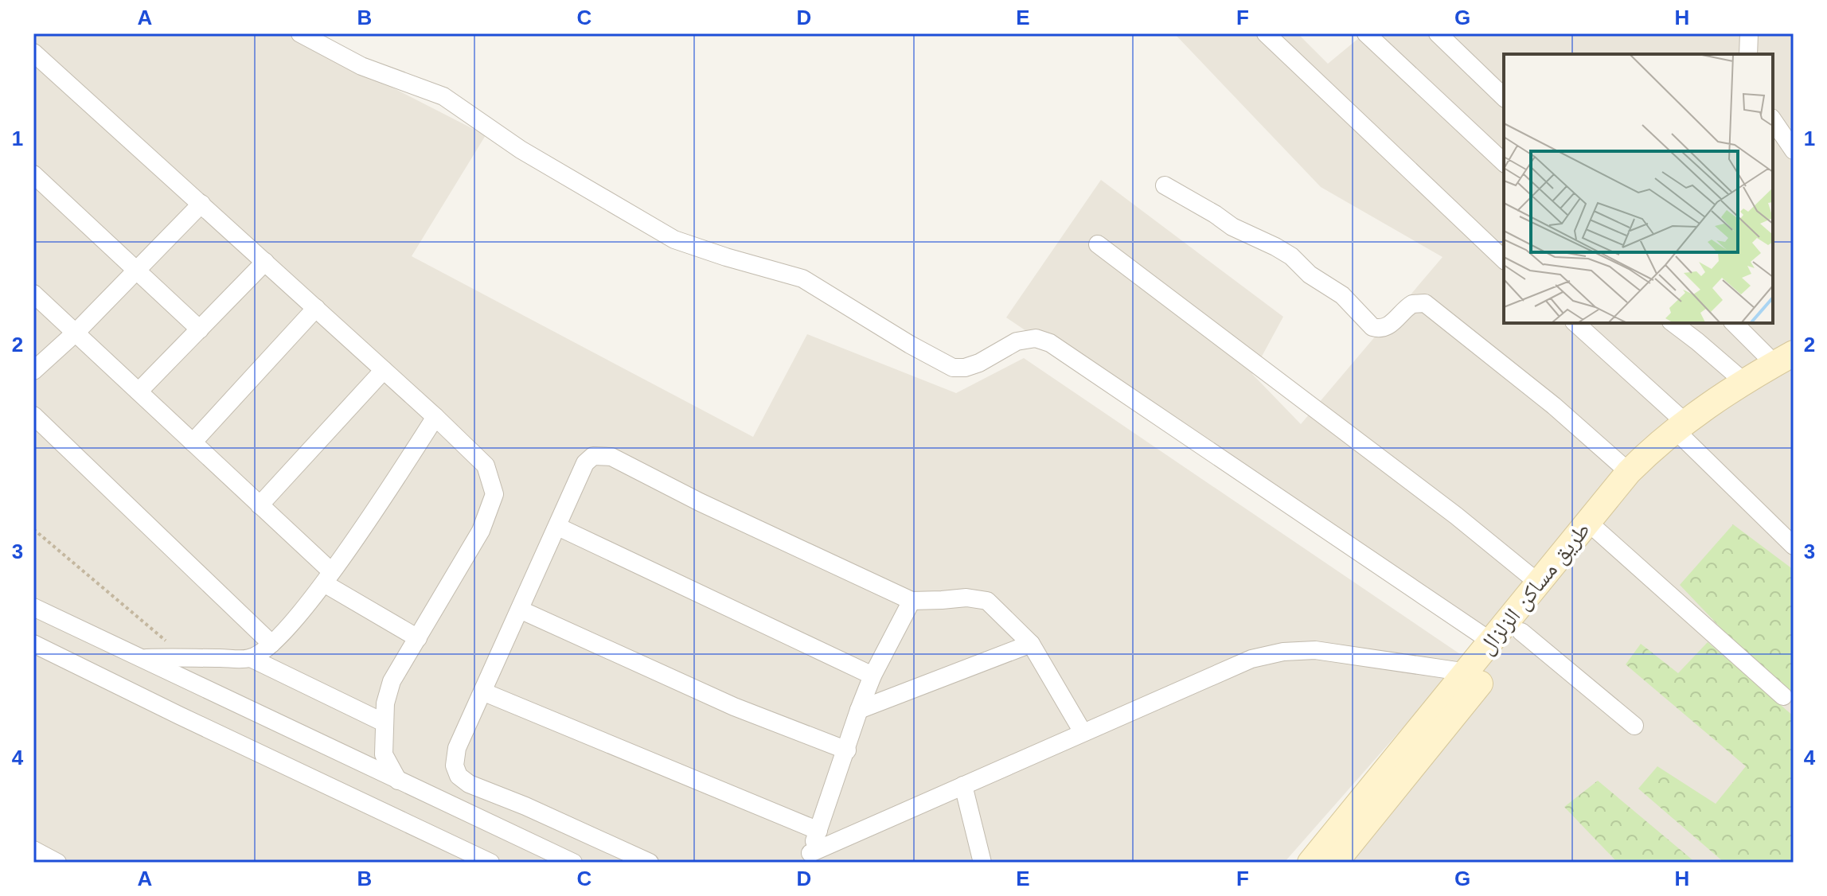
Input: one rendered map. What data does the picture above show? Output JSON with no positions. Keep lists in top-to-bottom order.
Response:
{
  "streets": {
    "street": ["طريق مساكن الزلزال"]
  },
  "grid": {
    "columns": [
      "A",
      "B",
      "C",
      "D",
      "E",
      "F",
      "G",
      "H"
    ],
    "rows": [
      "1",
      "2",
      "3",
      "4"
    ]
  }
}
